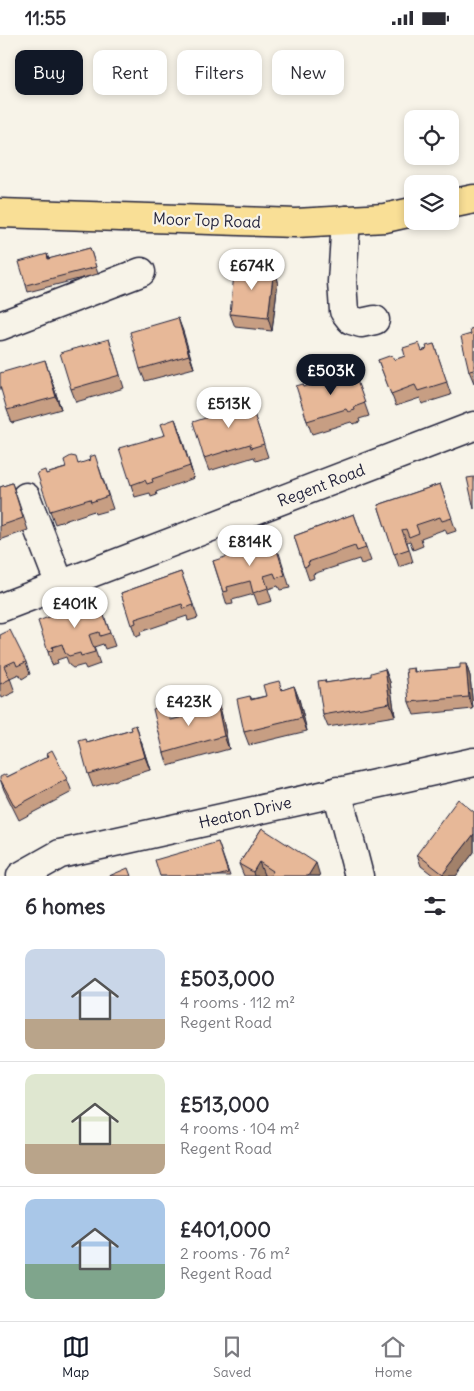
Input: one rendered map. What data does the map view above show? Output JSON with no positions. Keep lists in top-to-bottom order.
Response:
{
  "streets": {
    "main road": ["Moor Top Road"],
    "street": ["Regent Road", "Heaton Drive"]
  },
  "page": {
    "status": "11:55",
    "chip": [
      "Buy",
      "Rent",
      "Filters",
      "New"
    ],
    "price": [
      "£674K",
      "£503K",
      "£513K",
      "£814K",
      "£401K",
      "£423K"
    ],
    "heading": "6 homes",
    "list": [
      {
        "name": "£503,000",
        "note": "4 rooms · 112 m² · Regent Road"
      },
      {
        "name": "£513,000",
        "note": "4 rooms · 104 m² · Regent Road"
      },
      {
        "name": "£401,000",
        "note": "2 rooms · 76 m² · Regent Road"
      }
    ],
    "tabs": ["Map", "Saved", "Home"]
  }
}
